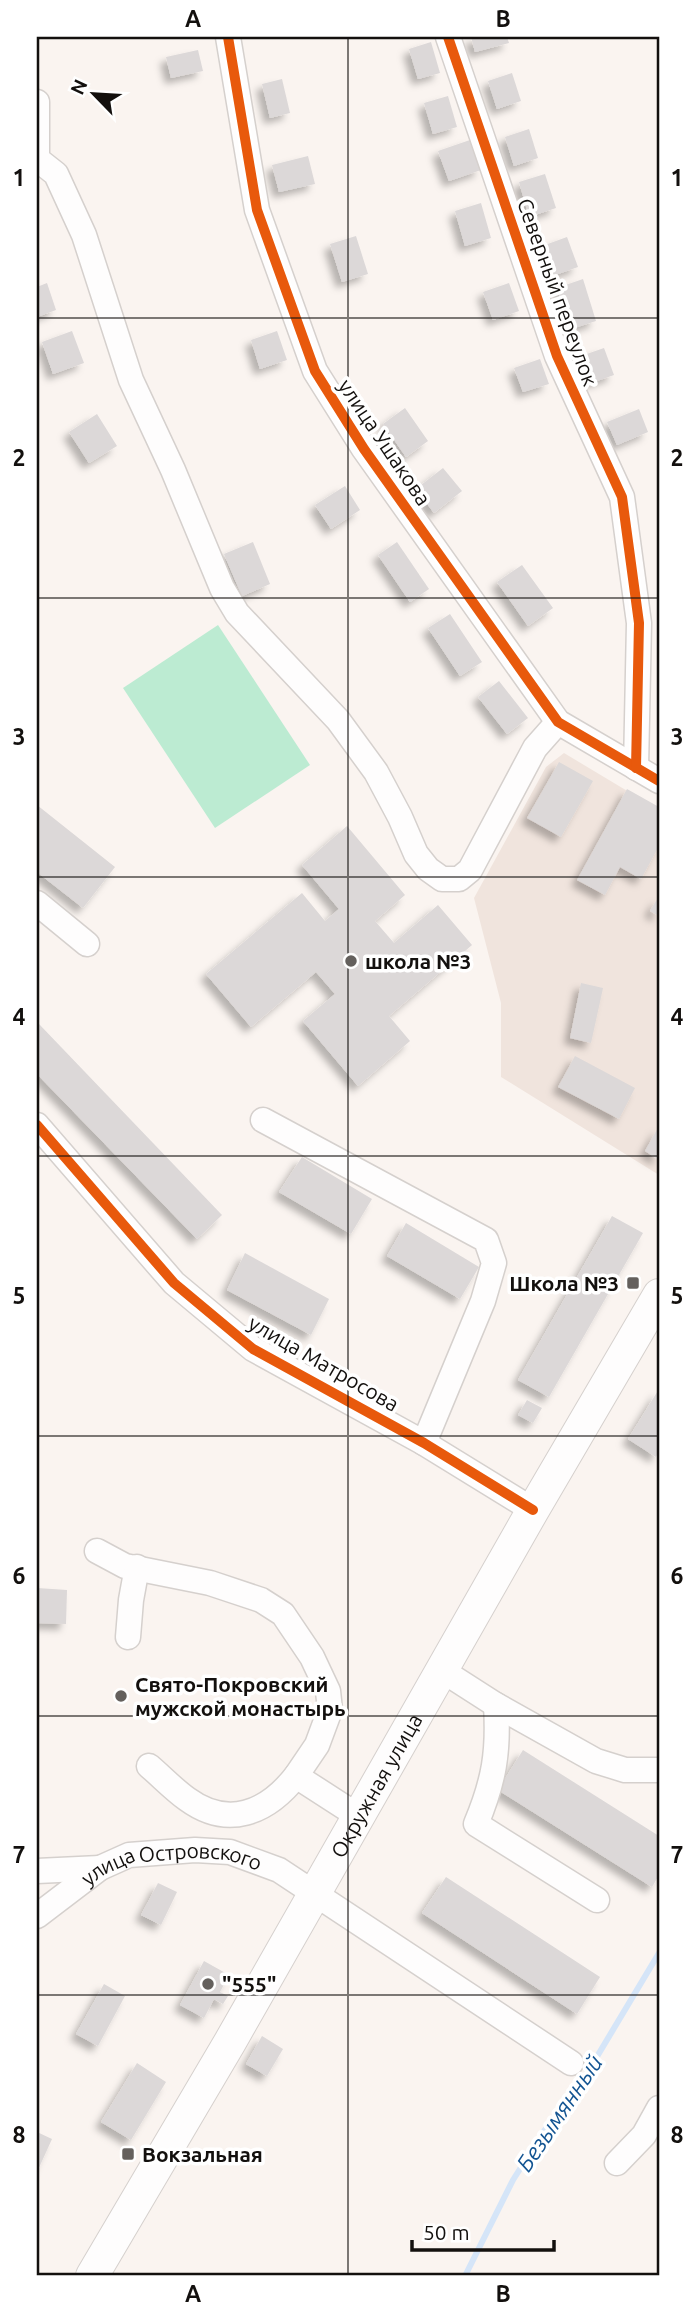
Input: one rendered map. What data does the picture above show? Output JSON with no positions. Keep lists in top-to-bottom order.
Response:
{
  "streets": {
    "main road": ["Окружная улица"],
    "street": [
      "Северный переулок",
      "улица Ушакова",
      "улица Матросова",
      "улица Островского"
    ]
  },
  "crossings": [
    ["Северный переулок", "улица Ушакова"],
    ["улица Матросова", "Окружная улица"],
    ["Окружная улица", "улица Островского"]
  ],
  "water": ["Безымянный"],
  "places": {
    "other": ["школа №3", "Свято-Покровский мужской монастырь", "\"555\""],
    "transit": ["Школа №3", "Вокзальная"]
  },
  "scale_bar": "50 m",
  "north": "top left",
  "grid": {
    "columns": ["A", "B"],
    "rows": [
      "1",
      "2",
      "3",
      "4",
      "5",
      "6",
      "7",
      "8"
    ]
  }
}
